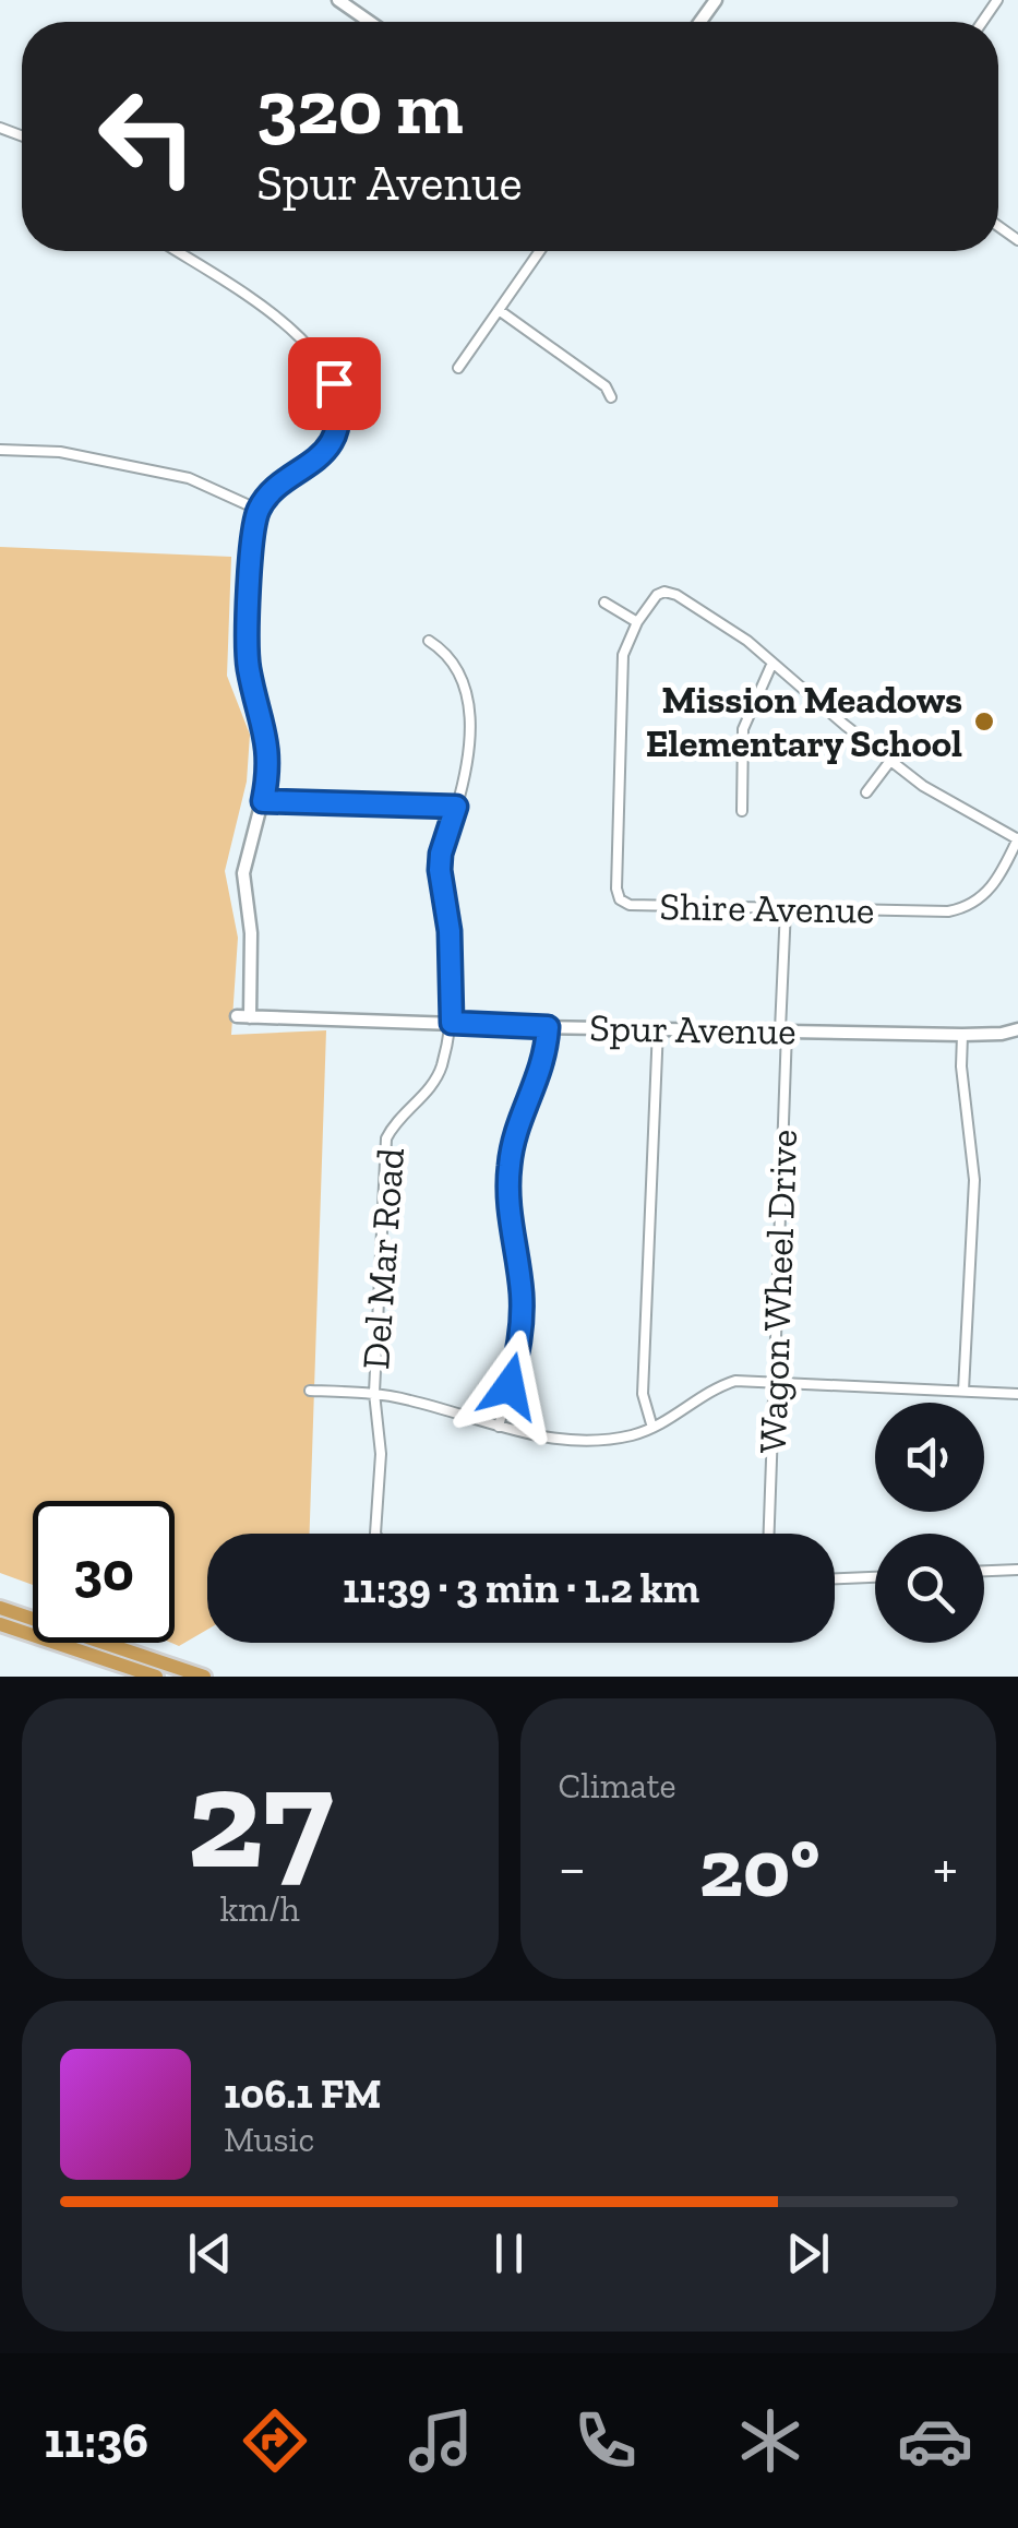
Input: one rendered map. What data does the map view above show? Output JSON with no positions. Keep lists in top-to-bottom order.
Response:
{
  "streets": {
    "street": [
      "Shire Avenue",
      "Spur Avenue",
      "Del Mar Road",
      "Wagon Wheel Drive"
    ]
  },
  "crossings": [
    ["Shire Avenue", "Wagon Wheel Drive"],
    ["Spur Avenue", "Del Mar Road"],
    ["Spur Avenue", "Wagon Wheel Drive"]
  ],
  "places": ["Mission Meadows Elementary School"],
  "page": {
    "turn": ["320 m", "Spur Avenue"],
    "limit": "30",
    "trip": "11:39 · 3 min · 1.2 km",
    "tile": [
      ["27", "km/h"],
      "Climate"
    ],
    "heat": ["−", "20°", "+"],
    "song": ["106.1 FM", "Music"],
    "tabs": "11:36"
  }
}
